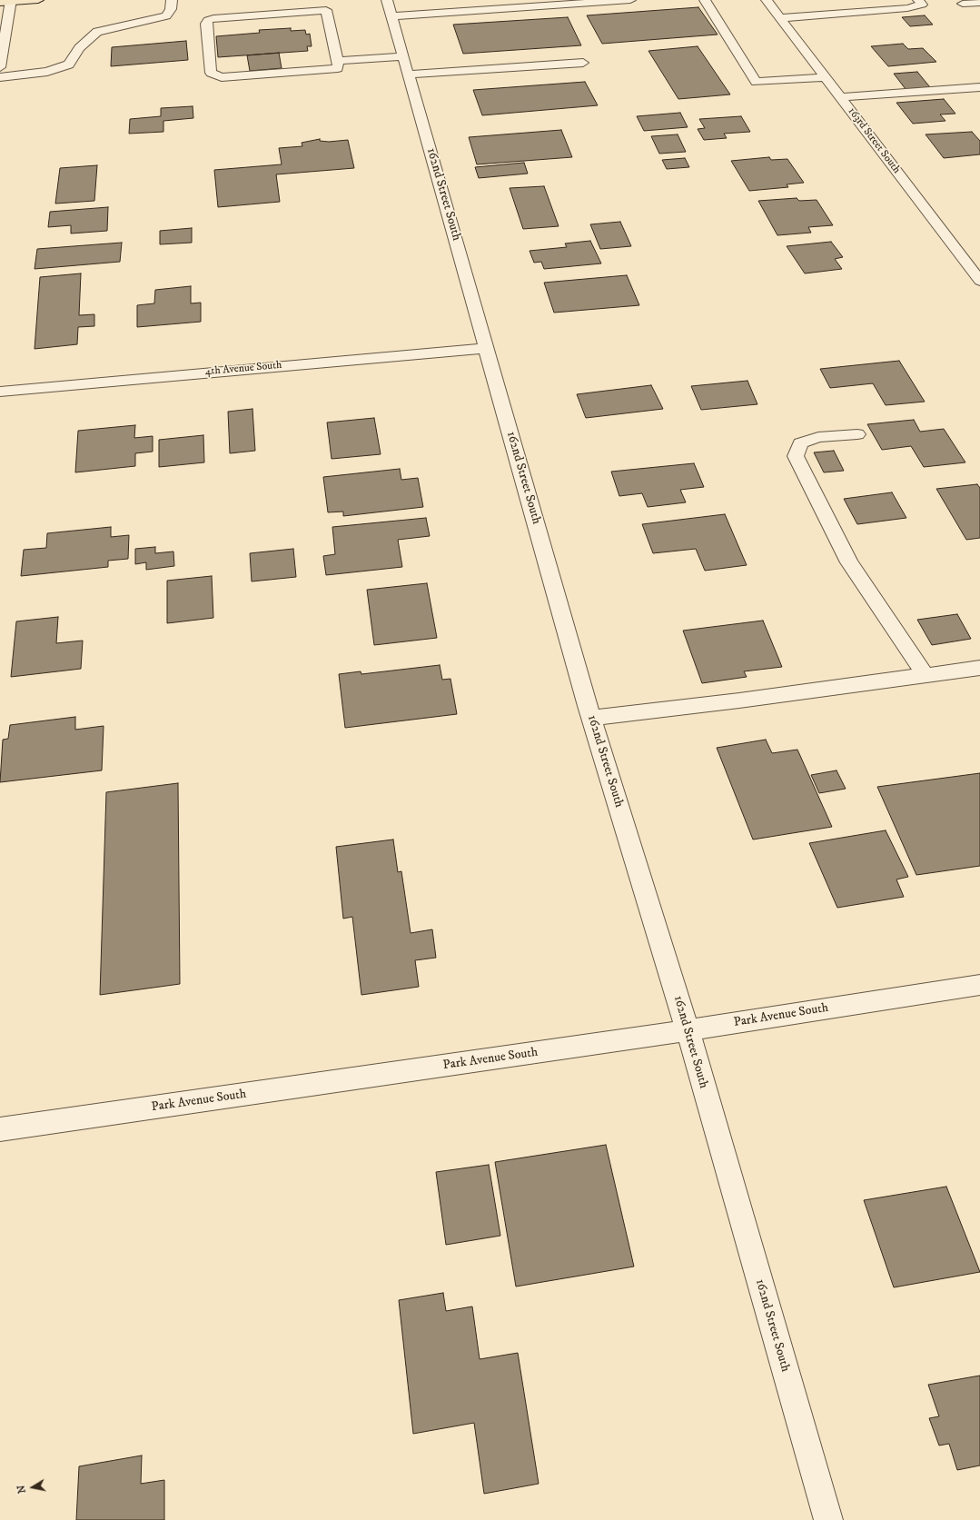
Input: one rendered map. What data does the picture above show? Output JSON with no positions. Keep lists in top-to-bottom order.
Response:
{
  "streets": {
    "street": [
      "163rd Street South",
      "162nd Street South",
      "4th Avenue South",
      "Park Avenue South"
    ]
  },
  "crossings": [
    ["162nd Street South", "4th Avenue South"],
    ["162nd Street South", "Park Avenue South"]
  ],
  "north": "left"
}
